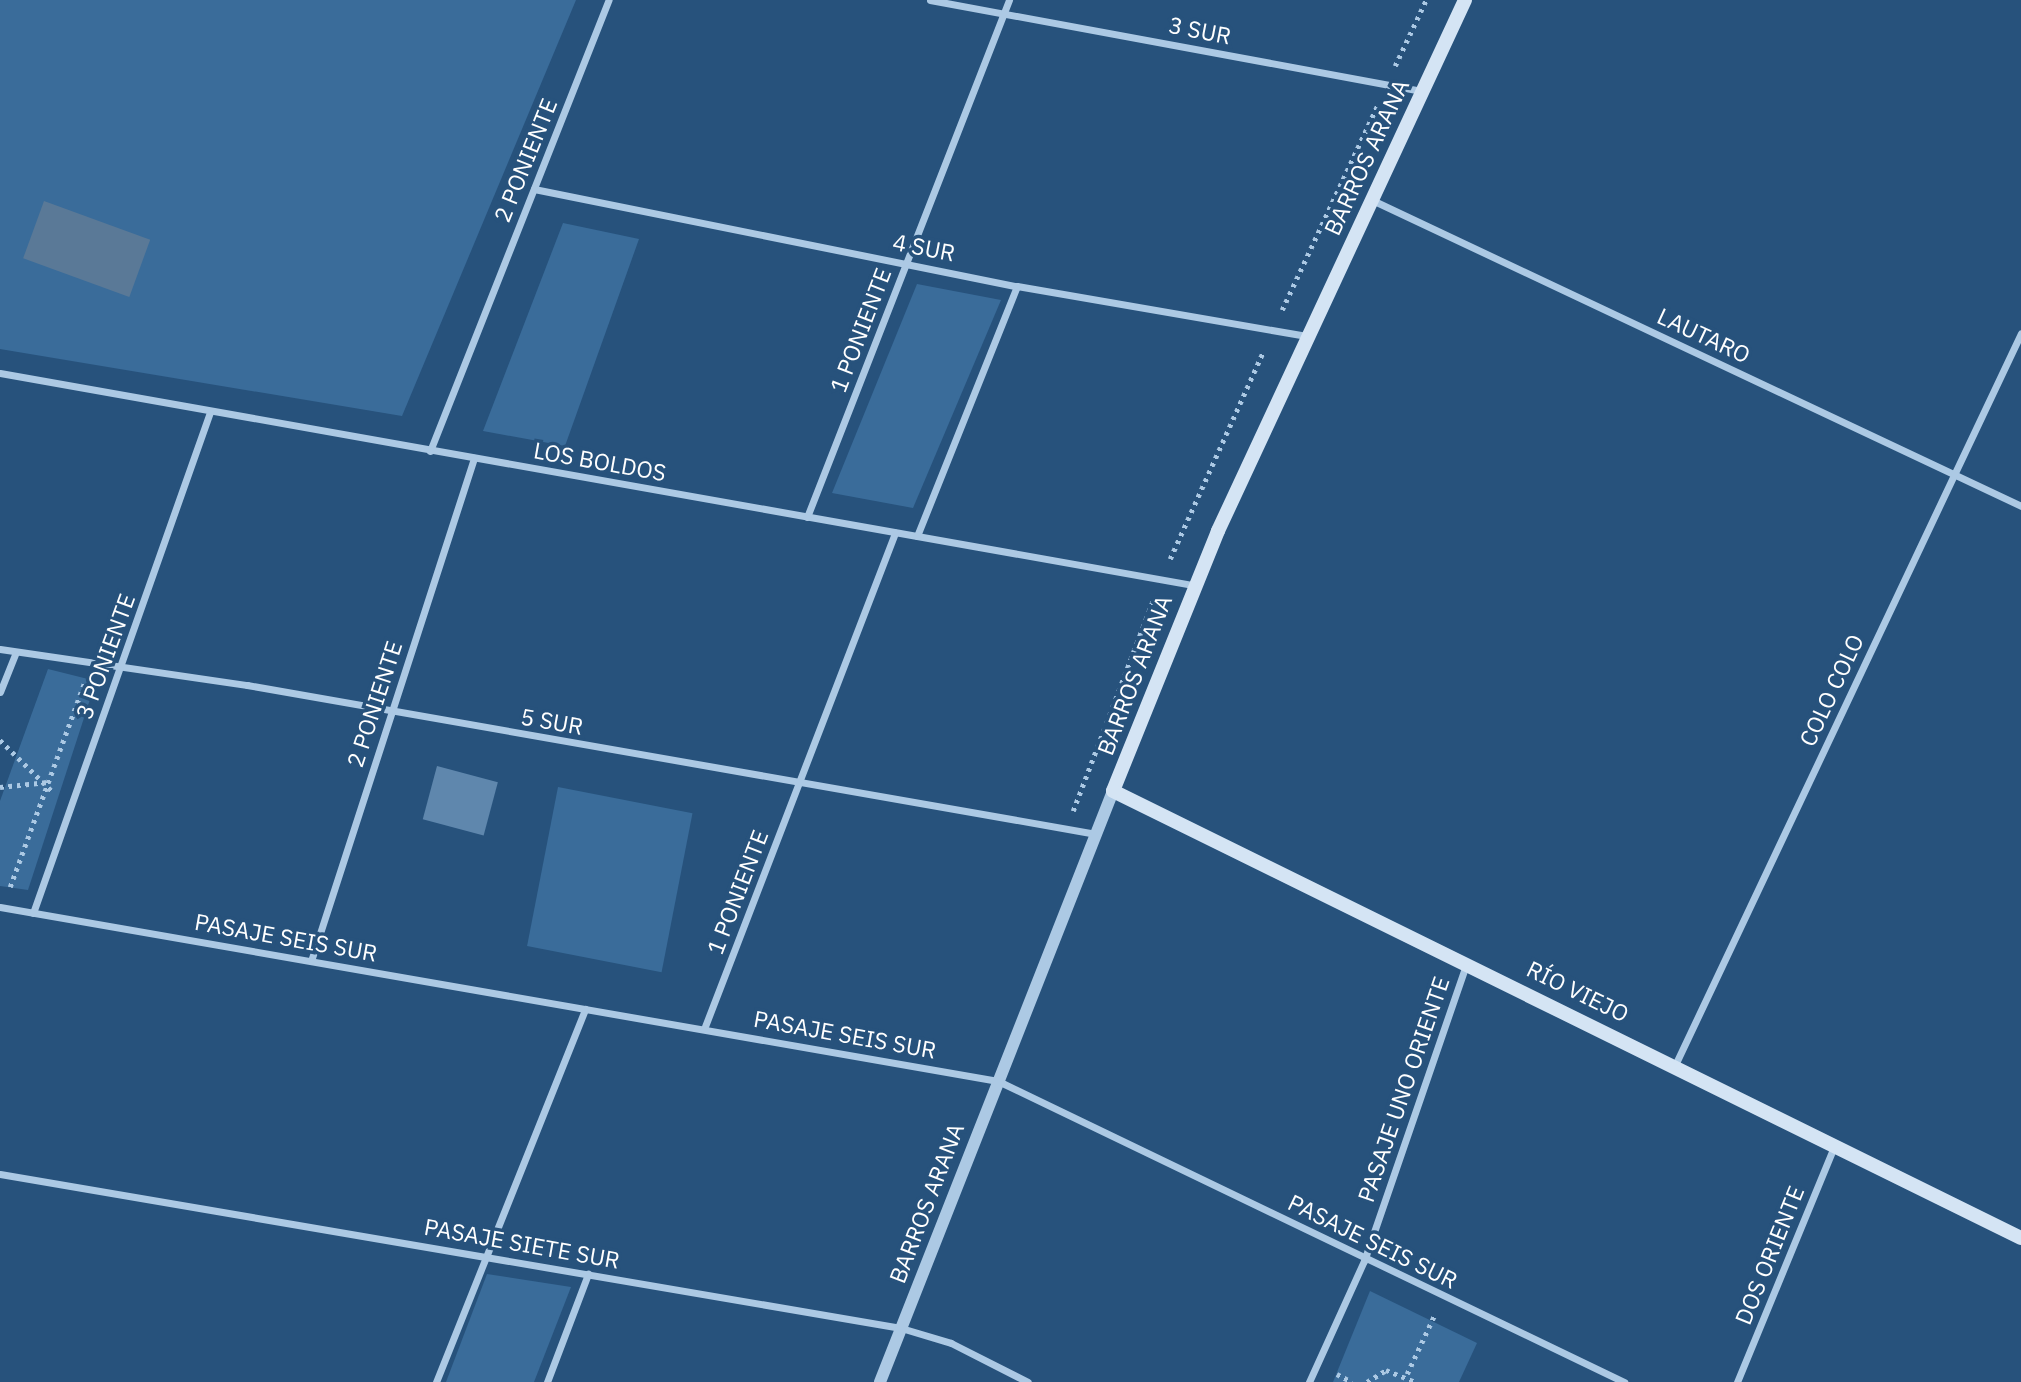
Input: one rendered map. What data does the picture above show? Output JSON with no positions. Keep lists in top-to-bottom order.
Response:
{
  "streets": {
    "main road": ["BARROS ARANA", "RÍO VIEJO"],
    "street": [
      "3 SUR",
      "2 PONIENTE",
      "4 SUR",
      "1 PONIENTE",
      "LAUTARO",
      "LOS BOLDOS",
      "3 PONIENTE",
      "COLO COLO",
      "5 SUR",
      "PASAJE SEIS SUR",
      "PASAJE UNO ORIENTE",
      "PASAJE SIETE SUR",
      "DOS ORIENTE"
    ]
  },
  "crossings": [
    ["3 SUR", "BARROS ARANA"],
    ["3 SUR", "1 PONIENTE"],
    ["BARROS ARANA", "4 SUR"],
    ["BARROS ARANA", "LAUTARO"],
    ["BARROS ARANA", "LOS BOLDOS"],
    ["BARROS ARANA", "5 SUR"],
    ["BARROS ARANA", "PASAJE SEIS SUR"],
    ["BARROS ARANA", "RÍO VIEJO"],
    ["BARROS ARANA", "PASAJE SIETE SUR"],
    ["2 PONIENTE", "4 SUR"],
    ["2 PONIENTE", "LOS BOLDOS"],
    ["2 PONIENTE", "5 SUR"],
    ["2 PONIENTE", "PASAJE SEIS SUR"],
    ["4 SUR", "1 PONIENTE"],
    ["1 PONIENTE", "LOS BOLDOS"],
    ["1 PONIENTE", "5 SUR"],
    ["1 PONIENTE", "PASAJE SEIS SUR"],
    ["LAUTARO", "COLO COLO"],
    ["LOS BOLDOS", "3 PONIENTE"],
    ["3 PONIENTE", "5 SUR"],
    ["3 PONIENTE", "PASAJE SEIS SUR"],
    ["COLO COLO", "RÍO VIEJO"],
    ["PASAJE SEIS SUR", "PASAJE UNO ORIENTE"],
    ["RÍO VIEJO", "PASAJE UNO ORIENTE"],
    ["RÍO VIEJO", "DOS ORIENTE"]
  ]
}
